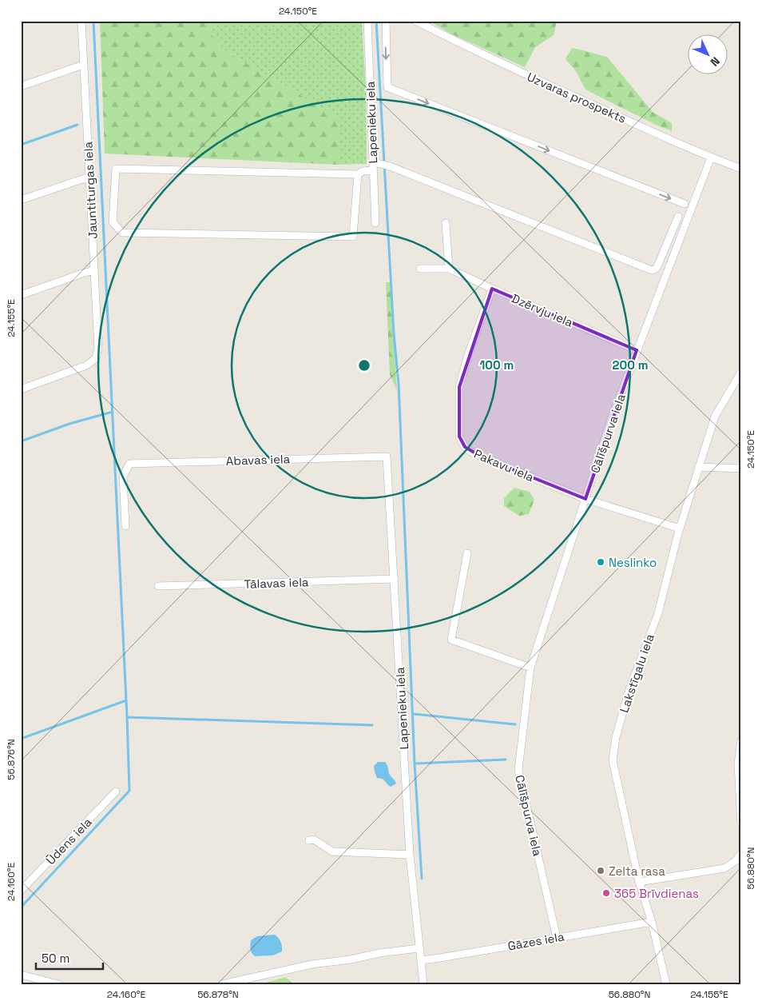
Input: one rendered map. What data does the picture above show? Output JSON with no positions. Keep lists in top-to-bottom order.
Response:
{
  "streets": {
    "street": [
      "Uzvaras prospekts",
      "Lapenieku iela",
      "Jauntiturgas iela",
      "Dzērvju iela",
      "Cālīšpurva iela",
      "Abavas iela",
      "Pakavu iela",
      "Tālavas iela",
      "Lakstīgalu iela",
      "Ūdens iela",
      "Gāzes iela"
    ]
  },
  "crossings": [
    ["Uzvaras prospekts", "Cālīšpurva iela"],
    ["Lapenieku iela", "Abavas iela"],
    ["Lapenieku iela", "Tālavas iela"],
    ["Lapenieku iela", "Gāzes iela"],
    ["Dzērvju iela", "Cālīšpurva iela"],
    ["Dzērvju iela", "Pakavu iela"],
    ["Cālīšpurva iela", "Pakavu iela"],
    ["Cālīšpurva iela", "Gāzes iela"],
    ["Pakavu iela", "Lakstīgalu iela"],
    ["Lakstīgalu iela", "Gāzes iela"]
  ],
  "places": ["Neslinko", "Zelta rasa", "365 Brīvdienas"],
  "scale_bar": "50 m",
  "north": "bottom right",
  "coordinates": [
    "24.150°E",
    "24.155°E",
    "56.876°N",
    "56.880°N",
    "24.160°E",
    "56.878°N"
  ],
  "rings": ["100 m", "200 m"]
}
